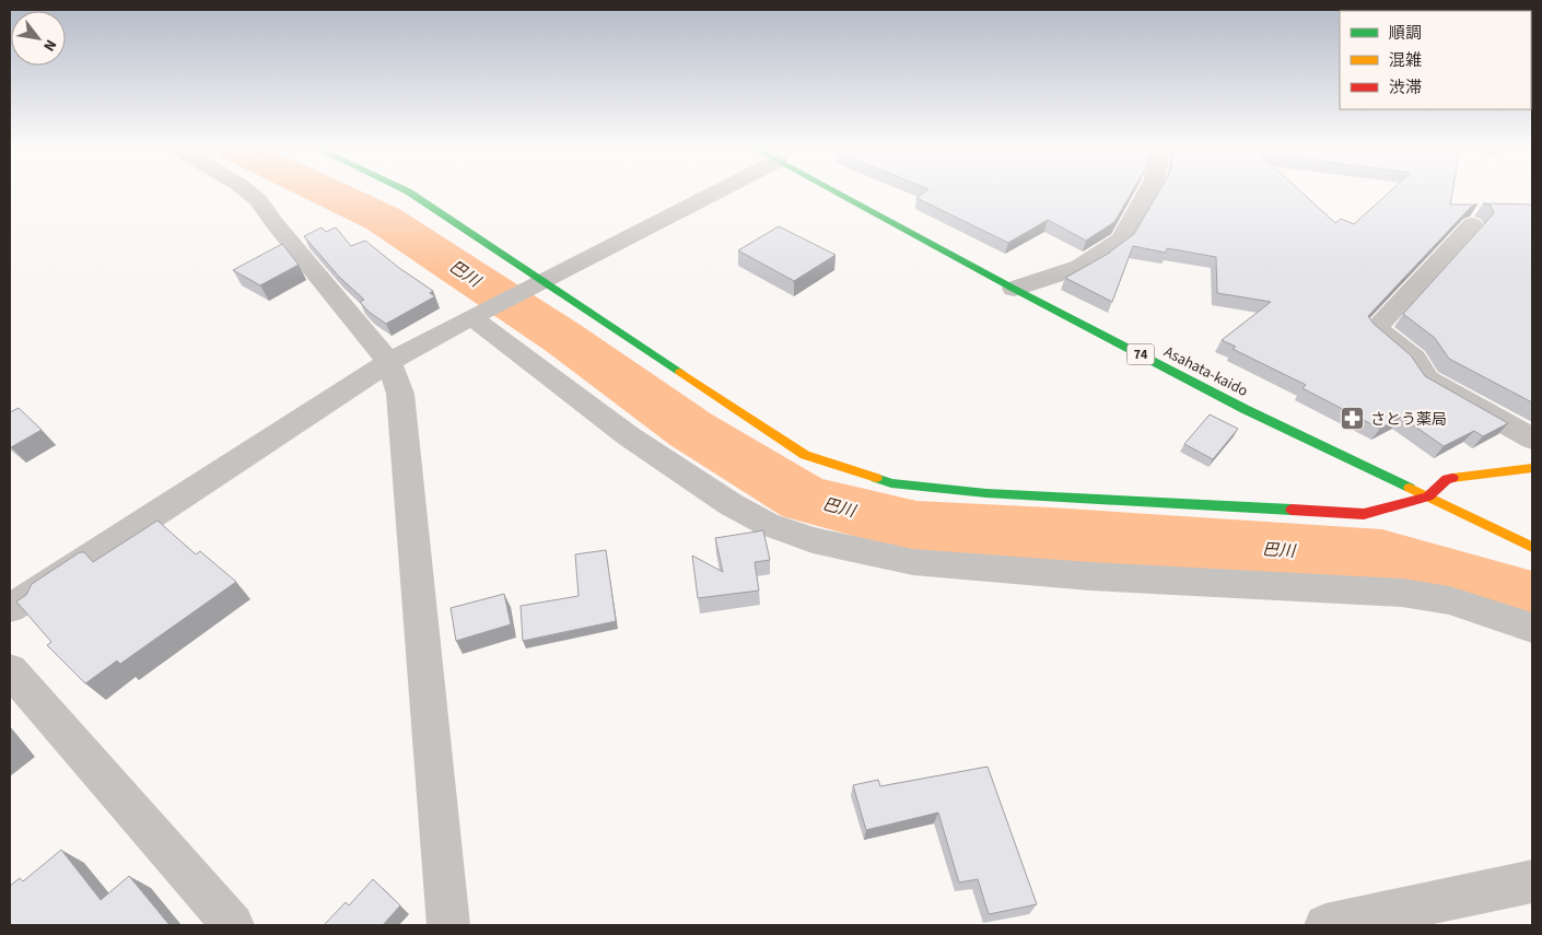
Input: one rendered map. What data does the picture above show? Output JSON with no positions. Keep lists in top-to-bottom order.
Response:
{
  "streets": {
    "street": ["74", "Asahata-kaido"]
  },
  "water": ["巴川"],
  "places": {
    "pharmacy": ["さとう薬局"]
  },
  "legend": ["順調", "混雑", "渋滞"],
  "north": "bottom right"
}
